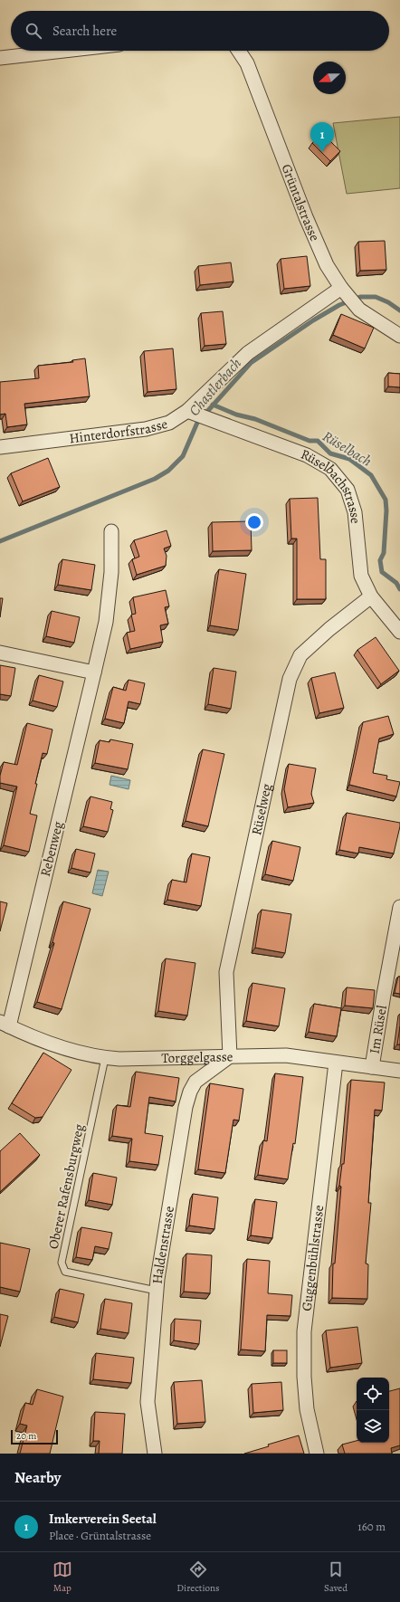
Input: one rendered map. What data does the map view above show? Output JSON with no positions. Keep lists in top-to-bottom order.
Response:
{
  "streets": {
    "street": [
      "Grüntalstrasse",
      "Hinterdorfstrasse",
      "Rüselbachstrasse",
      "Rüselweg",
      "Rebenweg",
      "Im Rüsel",
      "Torggelgasse",
      "Haldenstrasse",
      "Guggenbühlstrasse"
    ],
    "lane": ["Oberer Rafensburgweg"]
  },
  "crossings": [
    ["Grüntalstrasse", "Hinterdorfstrasse"],
    ["Hinterdorfstrasse", "Rüselbachstrasse"],
    ["Rüselbachstrasse", "Rüselweg"],
    ["Rüselweg", "Torggelgasse"],
    ["Rüselweg", "Haldenstrasse"],
    ["Rebenweg", "Torggelgasse"],
    ["Im Rüsel", "Torggelgasse"],
    ["Torggelgasse", "Oberer Rafensburgweg"],
    ["Torggelgasse", "Haldenstrasse"],
    ["Torggelgasse", "Guggenbühlstrasse"],
    ["Oberer Rafensburgweg", "Haldenstrasse"]
  ],
  "water": ["Chastlerbach", "Rüselbach"],
  "scale_bar": "20 m",
  "north": "left",
  "page": {
    "search": "Search here",
    "pins": "1",
    "scale": "20 m",
    "heading": "Nearby",
    "list": [
      {
        "mark": "1",
        "name": "Imkerverein Seetal",
        "note": "Place · Grüntalstrasse",
        "value": "160 m"
      }
    ],
    "nav": ["Map", "Directions", "Saved"]
  }
}
